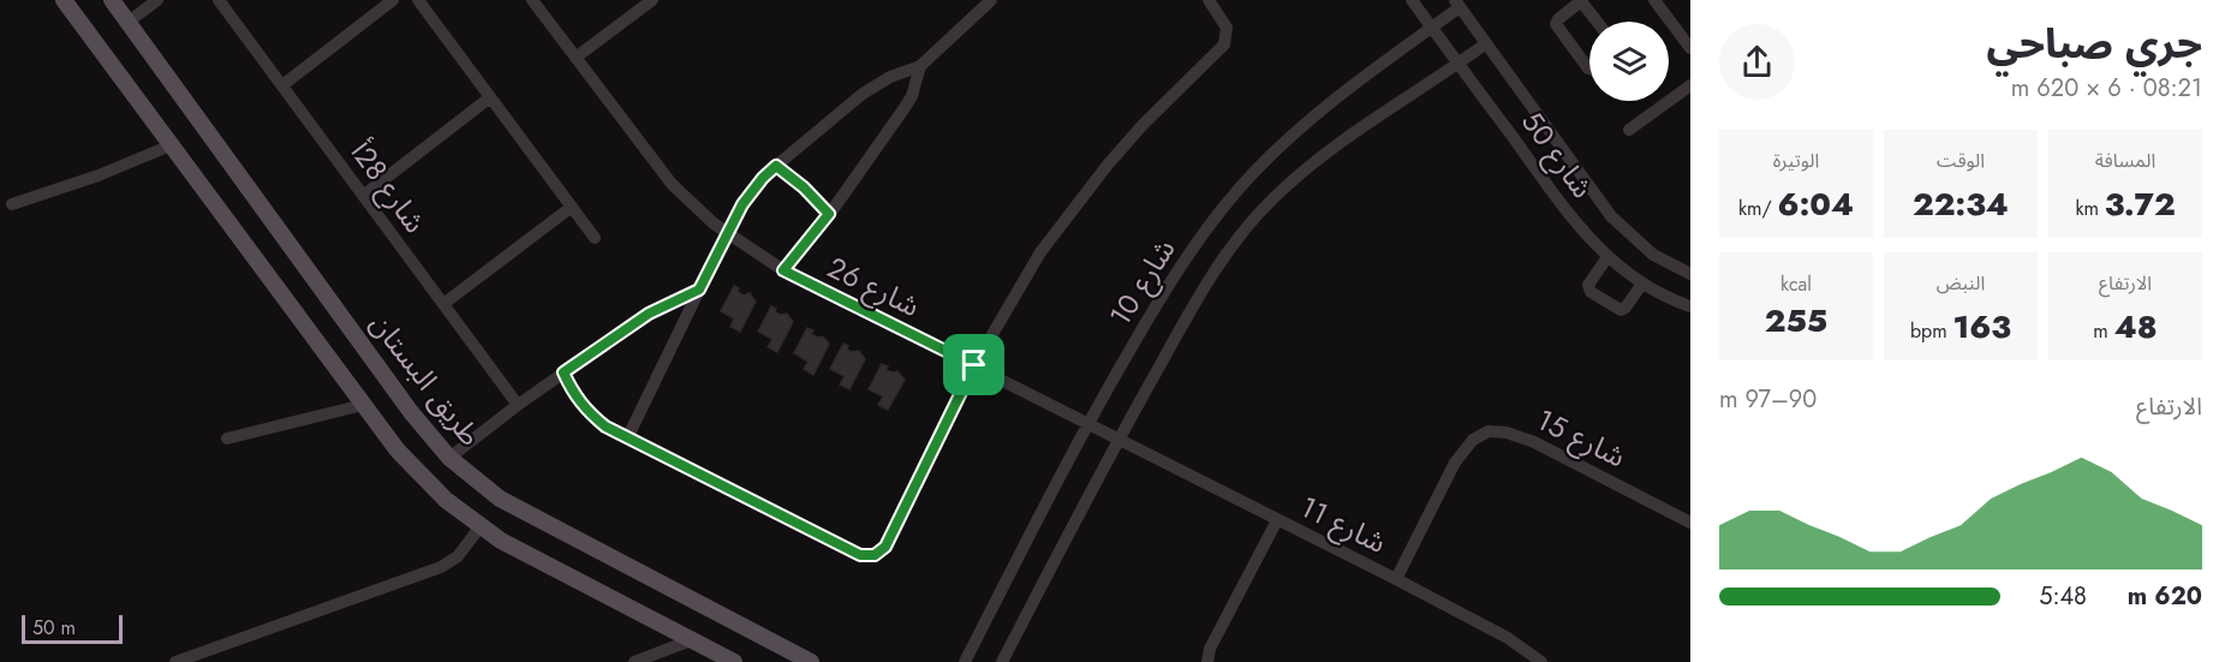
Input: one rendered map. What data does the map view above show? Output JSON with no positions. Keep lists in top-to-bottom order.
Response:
{
  "streets": {
    "main road": ["طريق البستان"],
    "street": [
      "شارع 50",
      "شارع 28أ",
      "شارع 10",
      "شارع 26",
      "شارع 15",
      "شارع 11"
    ]
  },
  "crossings": [
    ["شارع 50", "شارع 10"],
    ["شارع 10", "شارع 26"],
    ["شارع 10", "شارع 11"],
    ["شارع 26", "شارع 11"],
    ["شارع 15", "شارع 11"]
  ],
  "scale_bar": "50 m",
  "page": {
    "heading": ["جري صباحي", "08:21 · 6 × 620 m"],
    "stats": [
      ["المسافة", "3.72 km"],
      ["الوقت", "22:34"],
      ["الوتيرة", "6:04 /km"],
      ["الارتفاع", "48 m"],
      ["النبض", "163 bpm"],
      ["kcal", "255"]
    ],
    "chart": ["الارتفاع", "90–97 m"],
    "list": [
      {
        "name": "620 m",
        "note": "5:48"
      }
    ],
    "scale": "50 m"
  }
}
